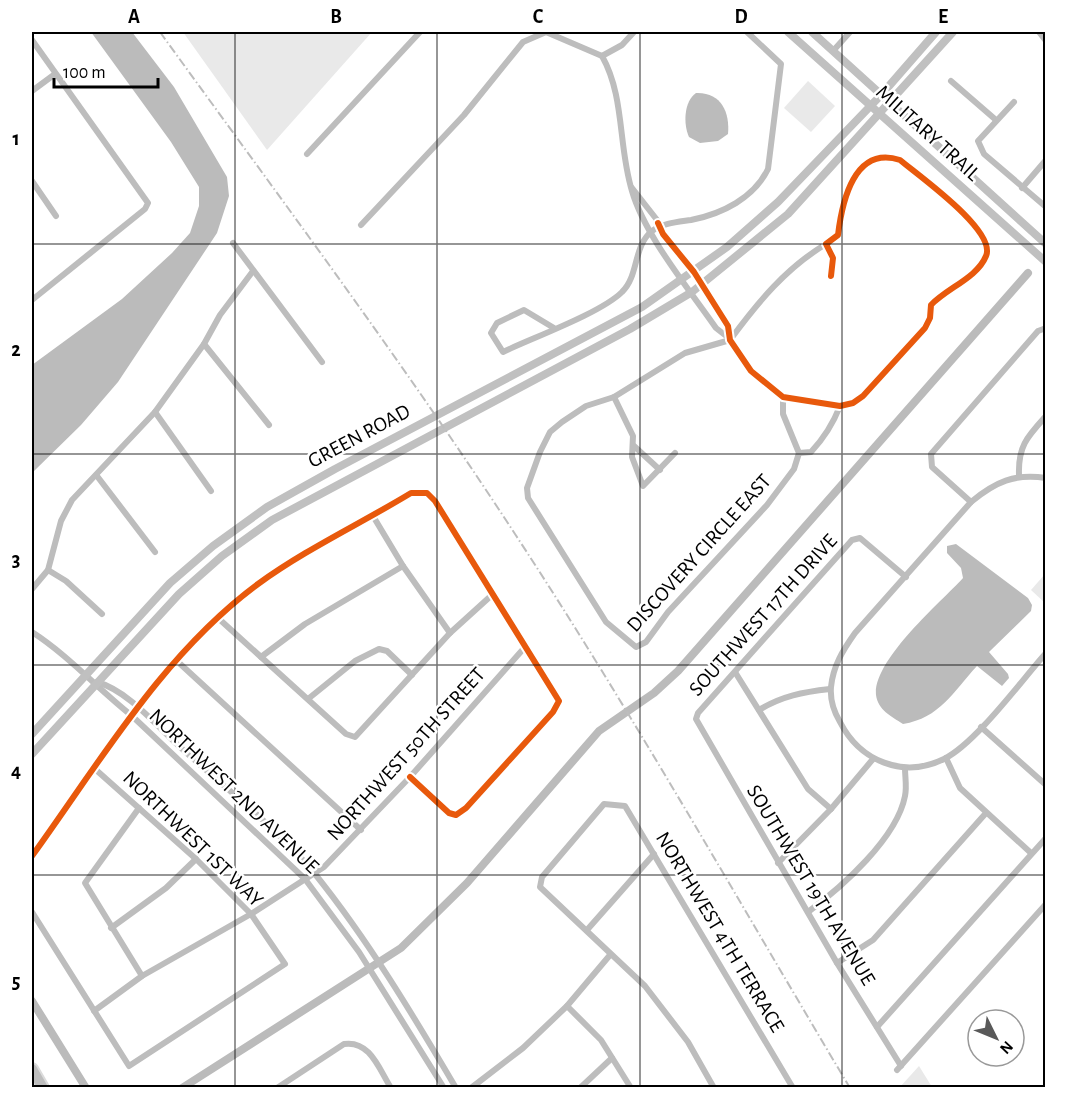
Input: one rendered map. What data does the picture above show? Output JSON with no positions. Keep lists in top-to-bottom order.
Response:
{
  "streets": {
    "main road": ["MILITARY TRAIL", "GREEN ROAD"],
    "street": [
      "DISCOVERY CIRCLE EAST",
      "SOUTHWEST 17TH DRIVE",
      "NORTHWEST 50TH STREET",
      "NORTHWEST 2ND AVENUE",
      "NORTHWEST 1ST WAY",
      "SOUTHWEST 19TH AVENUE",
      "NORTHWEST 4TH TERRACE"
    ]
  },
  "crossings": [
    ["MILITARY TRAIL", "GREEN ROAD"],
    ["GREEN ROAD", "NORTHWEST 2ND AVENUE"],
    ["SOUTHWEST 17TH DRIVE", "SOUTHWEST 19TH AVENUE"],
    ["NORTHWEST 50TH STREET", "NORTHWEST 2ND AVENUE"],
    ["NORTHWEST 50TH STREET", "NORTHWEST 1ST WAY"]
  ],
  "scale_bar": "100 m",
  "north": "bottom right",
  "grid": {
    "columns": [
      "A",
      "B",
      "C",
      "D",
      "E"
    ],
    "rows": [
      "1",
      "2",
      "3",
      "4",
      "5"
    ]
  }
}
